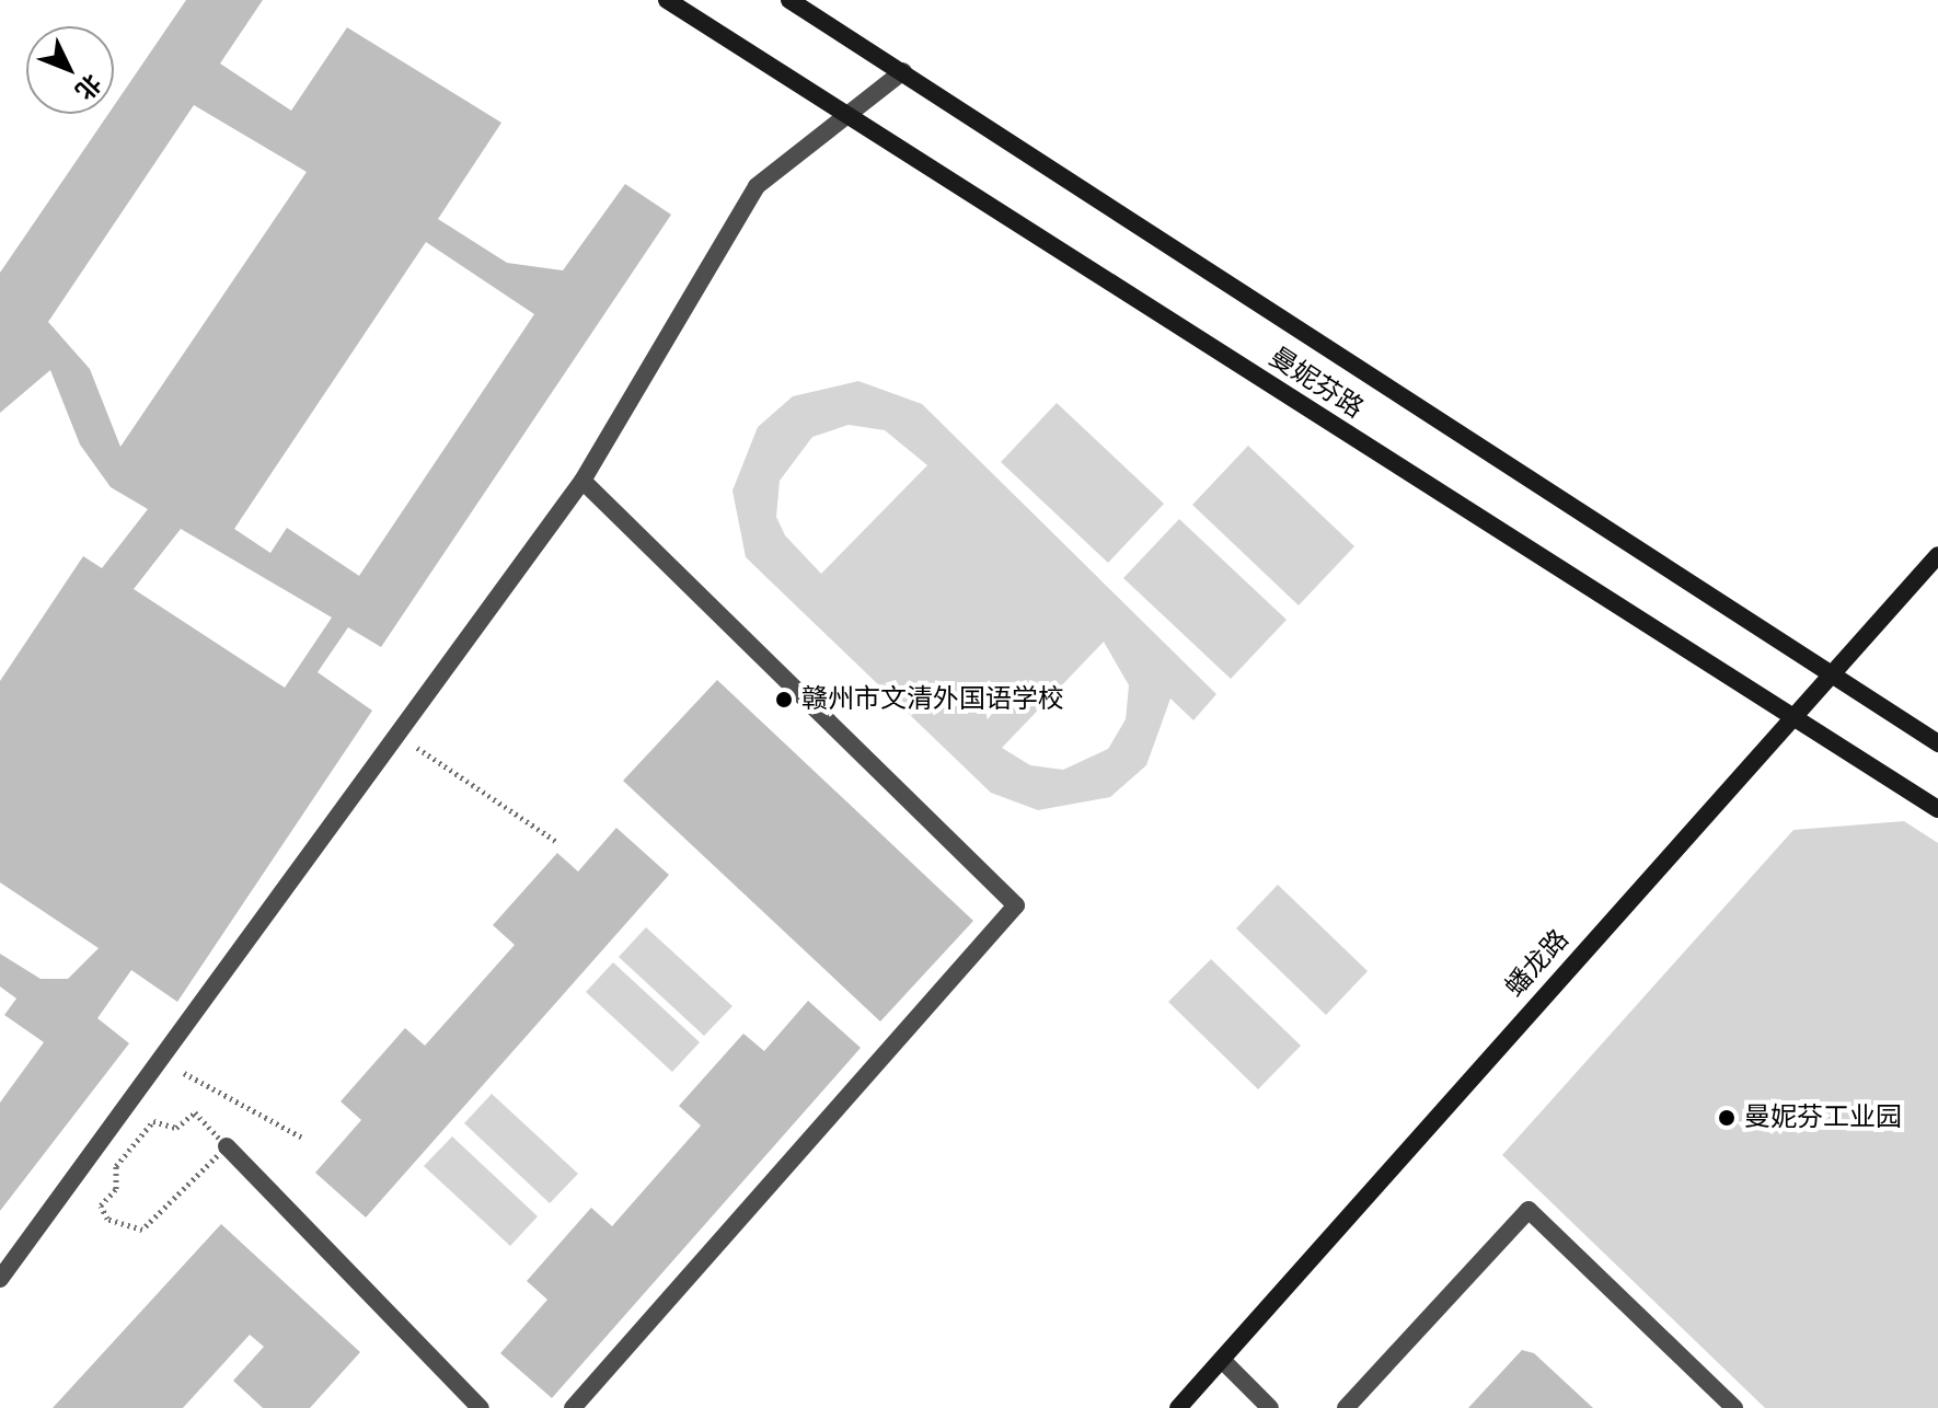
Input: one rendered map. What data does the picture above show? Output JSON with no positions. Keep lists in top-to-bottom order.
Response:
{
  "streets": {
    "main road": ["曼妮芬路", "蟠龙路"]
  },
  "crossings": [
    ["曼妮芬路", "蟠龙路"]
  ],
  "places": ["赣州市文清外国语学校", "曼妮芬工业园"],
  "north": "bottom right"
}
